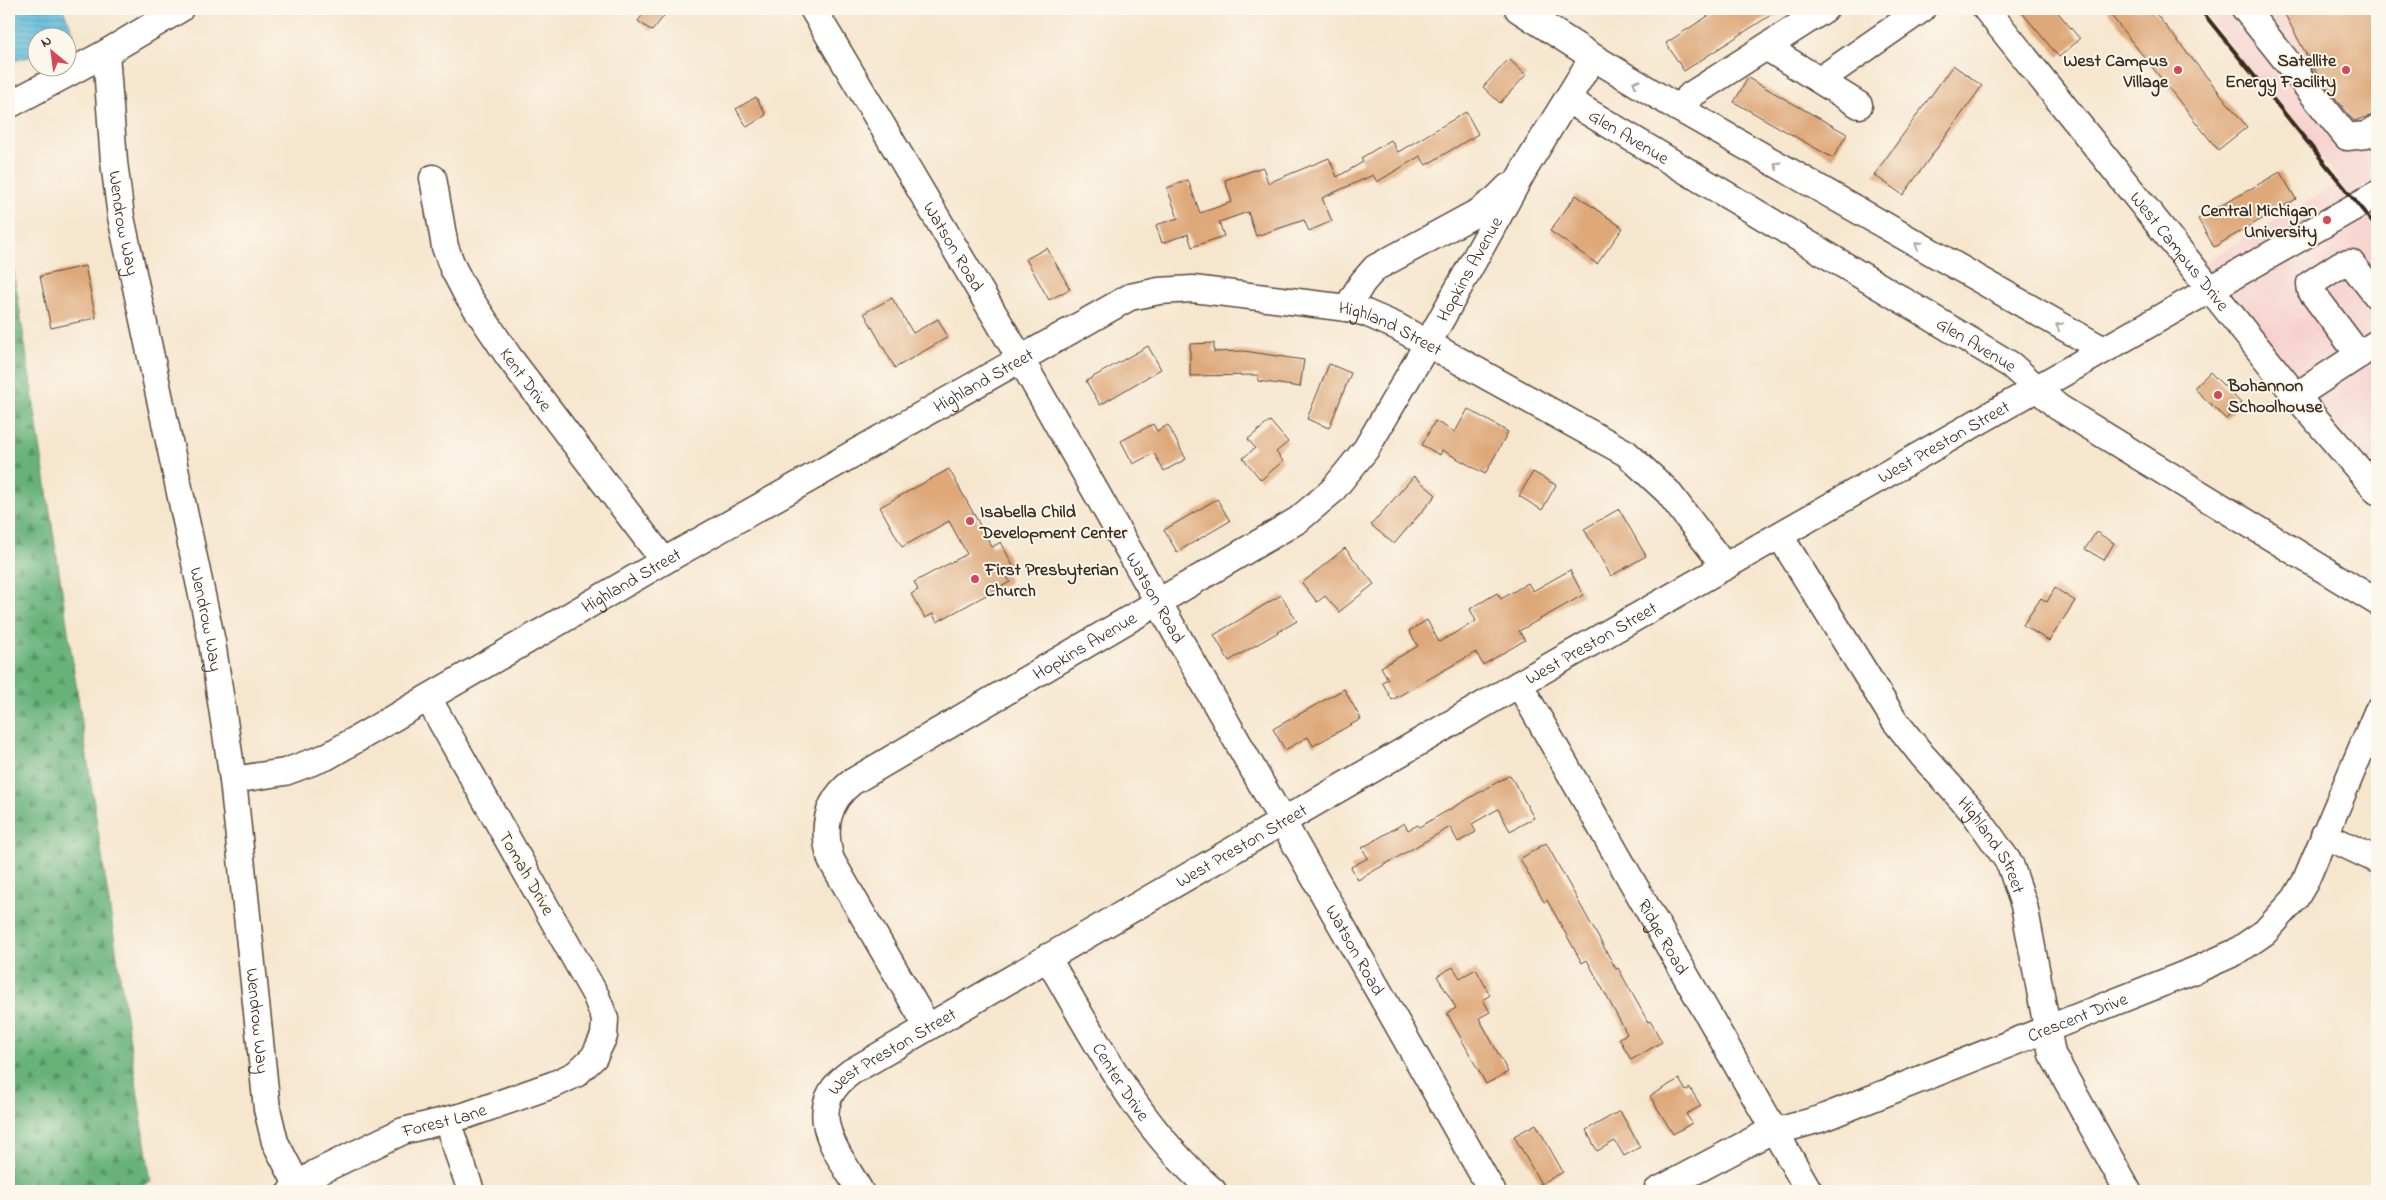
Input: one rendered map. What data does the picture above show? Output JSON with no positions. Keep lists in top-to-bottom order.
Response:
{
  "streets": {
    "street": [
      "Glen Avenue",
      "Wendrow Way",
      "Watson Road",
      "West Campus Drive",
      "Hopkins Avenue",
      "Highland Street",
      "Kent Drive",
      "West Preston Street",
      "Tomah Drive",
      "Ridge Road",
      "Crescent Drive",
      "Center Drive",
      "Forest Lane"
    ]
  },
  "crossings": [
    ["Glen Avenue", "Hopkins Avenue"],
    ["Glen Avenue", "West Preston Street"],
    ["Wendrow Way", "Highland Street"],
    ["Wendrow Way", "Forest Lane"],
    ["Watson Road", "Hopkins Avenue"],
    ["Watson Road", "Highland Street"],
    ["Watson Road", "West Preston Street"],
    ["West Campus Drive", "West Preston Street"],
    ["Hopkins Avenue", "Highland Street"],
    ["Hopkins Avenue", "West Preston Street"],
    ["Highland Street", "Kent Drive"],
    ["Highland Street", "West Preston Street"],
    ["Highland Street", "Tomah Drive"],
    ["Highland Street", "Crescent Drive"],
    ["West Preston Street", "Ridge Road"],
    ["West Preston Street", "Center Drive"],
    ["Tomah Drive", "Forest Lane"],
    ["Ridge Road", "Crescent Drive"]
  ],
  "places": [
    "West Campus Village",
    "Satellite Energy Facility",
    "Central Michigan University",
    "Bohannon Schoolhouse",
    "Isabella Child Development Center",
    "First Presbyterian Church"
  ],
  "north": "top left"
}
